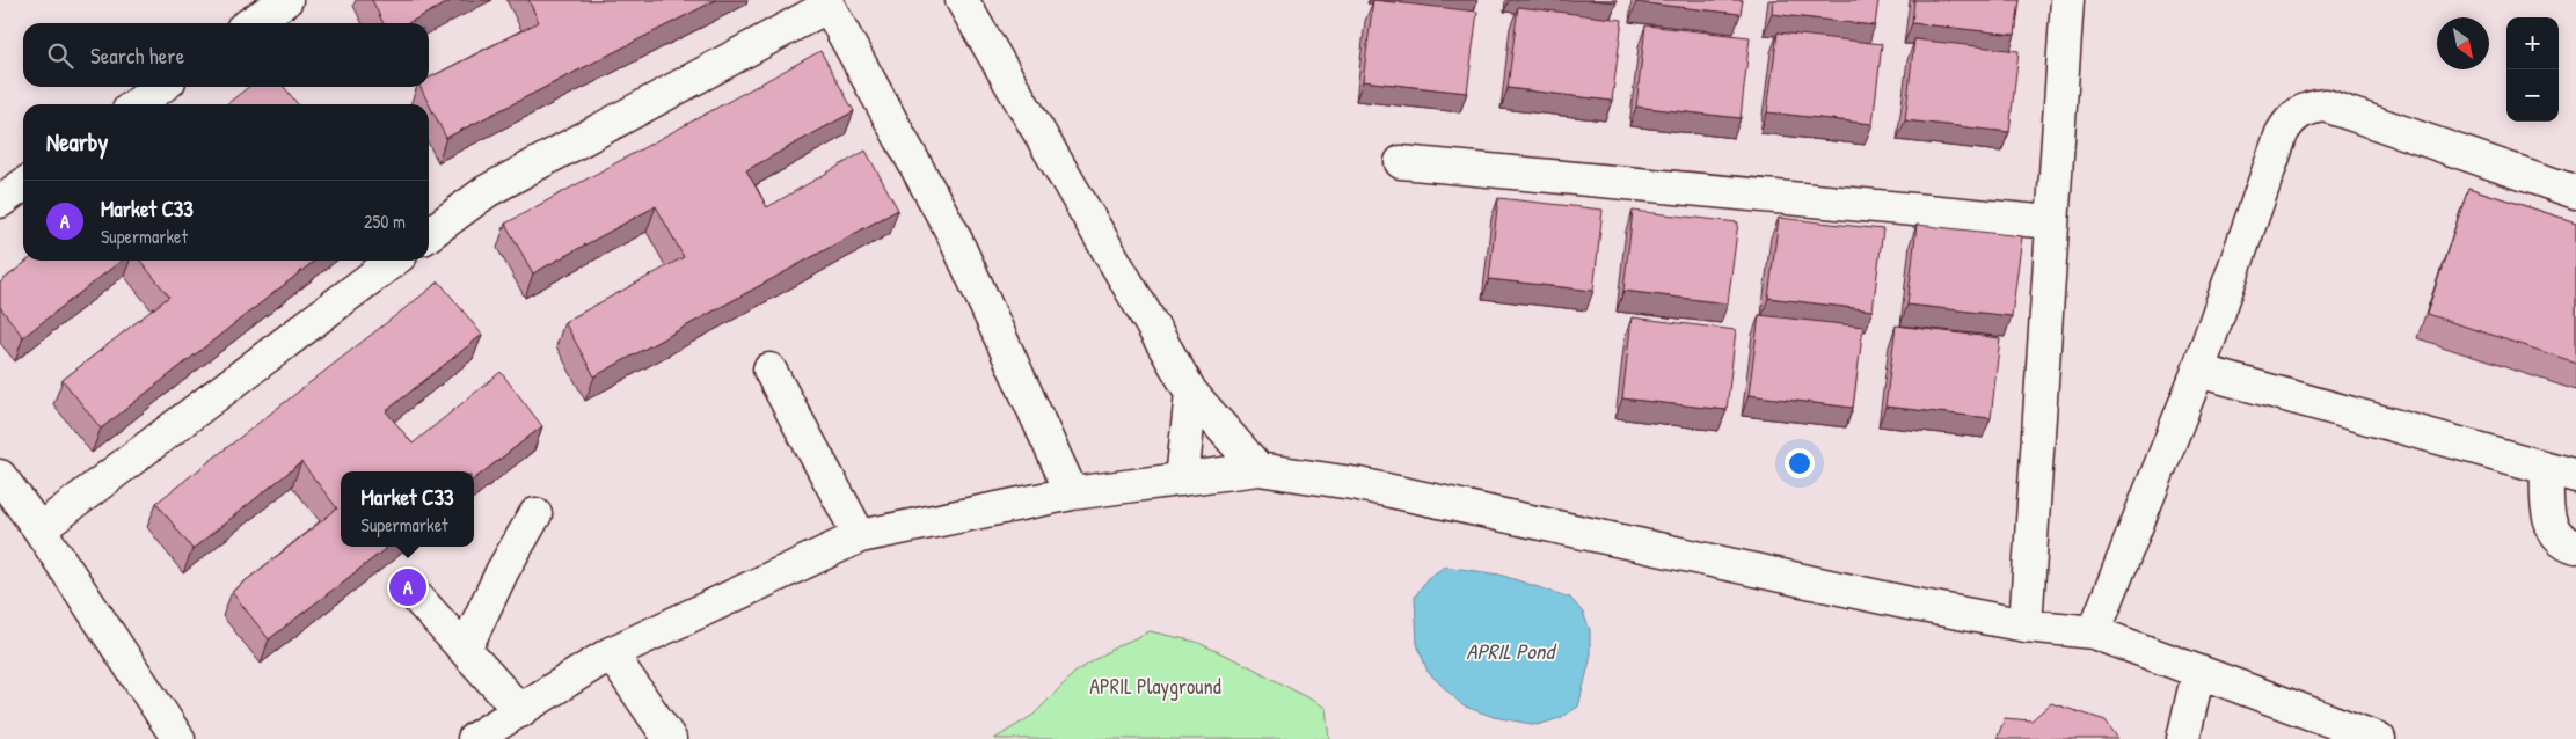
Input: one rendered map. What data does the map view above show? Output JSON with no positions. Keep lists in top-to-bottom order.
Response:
{
  "water": ["APRIL Pond"],
  "parks": ["APRIL Playground"],
  "north": "bottom right",
  "page": {
    "map_buttons": ["+", "−"],
    "search": "Search here",
    "heading": "Nearby",
    "list": [
      {
        "mark": "A",
        "name": "Market C33",
        "note": "Supermarket",
        "value": "250 m"
      }
    ],
    "popup": ["Market C33", "Supermarket"],
    "pins": "A"
  }
}
